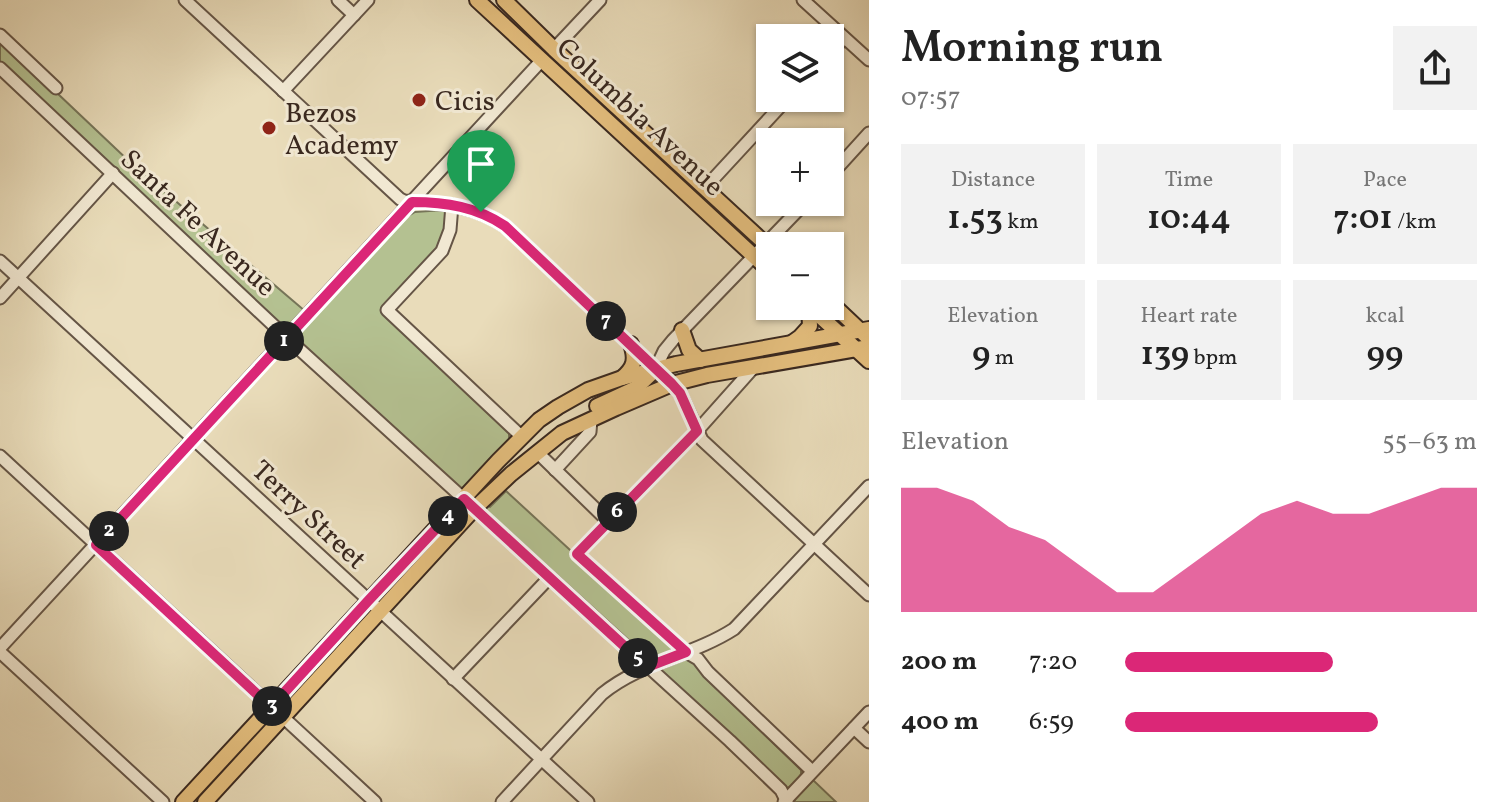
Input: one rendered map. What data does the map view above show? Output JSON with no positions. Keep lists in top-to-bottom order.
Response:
{
  "streets": {
    "main road": ["Columbia Avenue"],
    "street": ["Santa Fe Avenue", "Terry Street"]
  },
  "places": ["Cicis", "Bezos Academy"],
  "page": {
    "heading": ["Morning run", "07:57"],
    "map_buttons": ["+", "−"],
    "stats": [
      ["Distance", "1.53 km"],
      ["Time", "10:44"],
      ["Pace", "7:01 /km"],
      ["Elevation", "9 m"],
      ["Heart rate", "139 bpm"],
      ["kcal", "99"]
    ],
    "pins": [
      "7",
      "1",
      "6",
      "4",
      "2",
      "5",
      "3"
    ],
    "chart": ["Elevation", "55–63 m"],
    "list": [
      {
        "name": "200 m",
        "note": "7:20"
      },
      {
        "name": "400 m",
        "note": "6:59"
      }
    ]
  }
}
